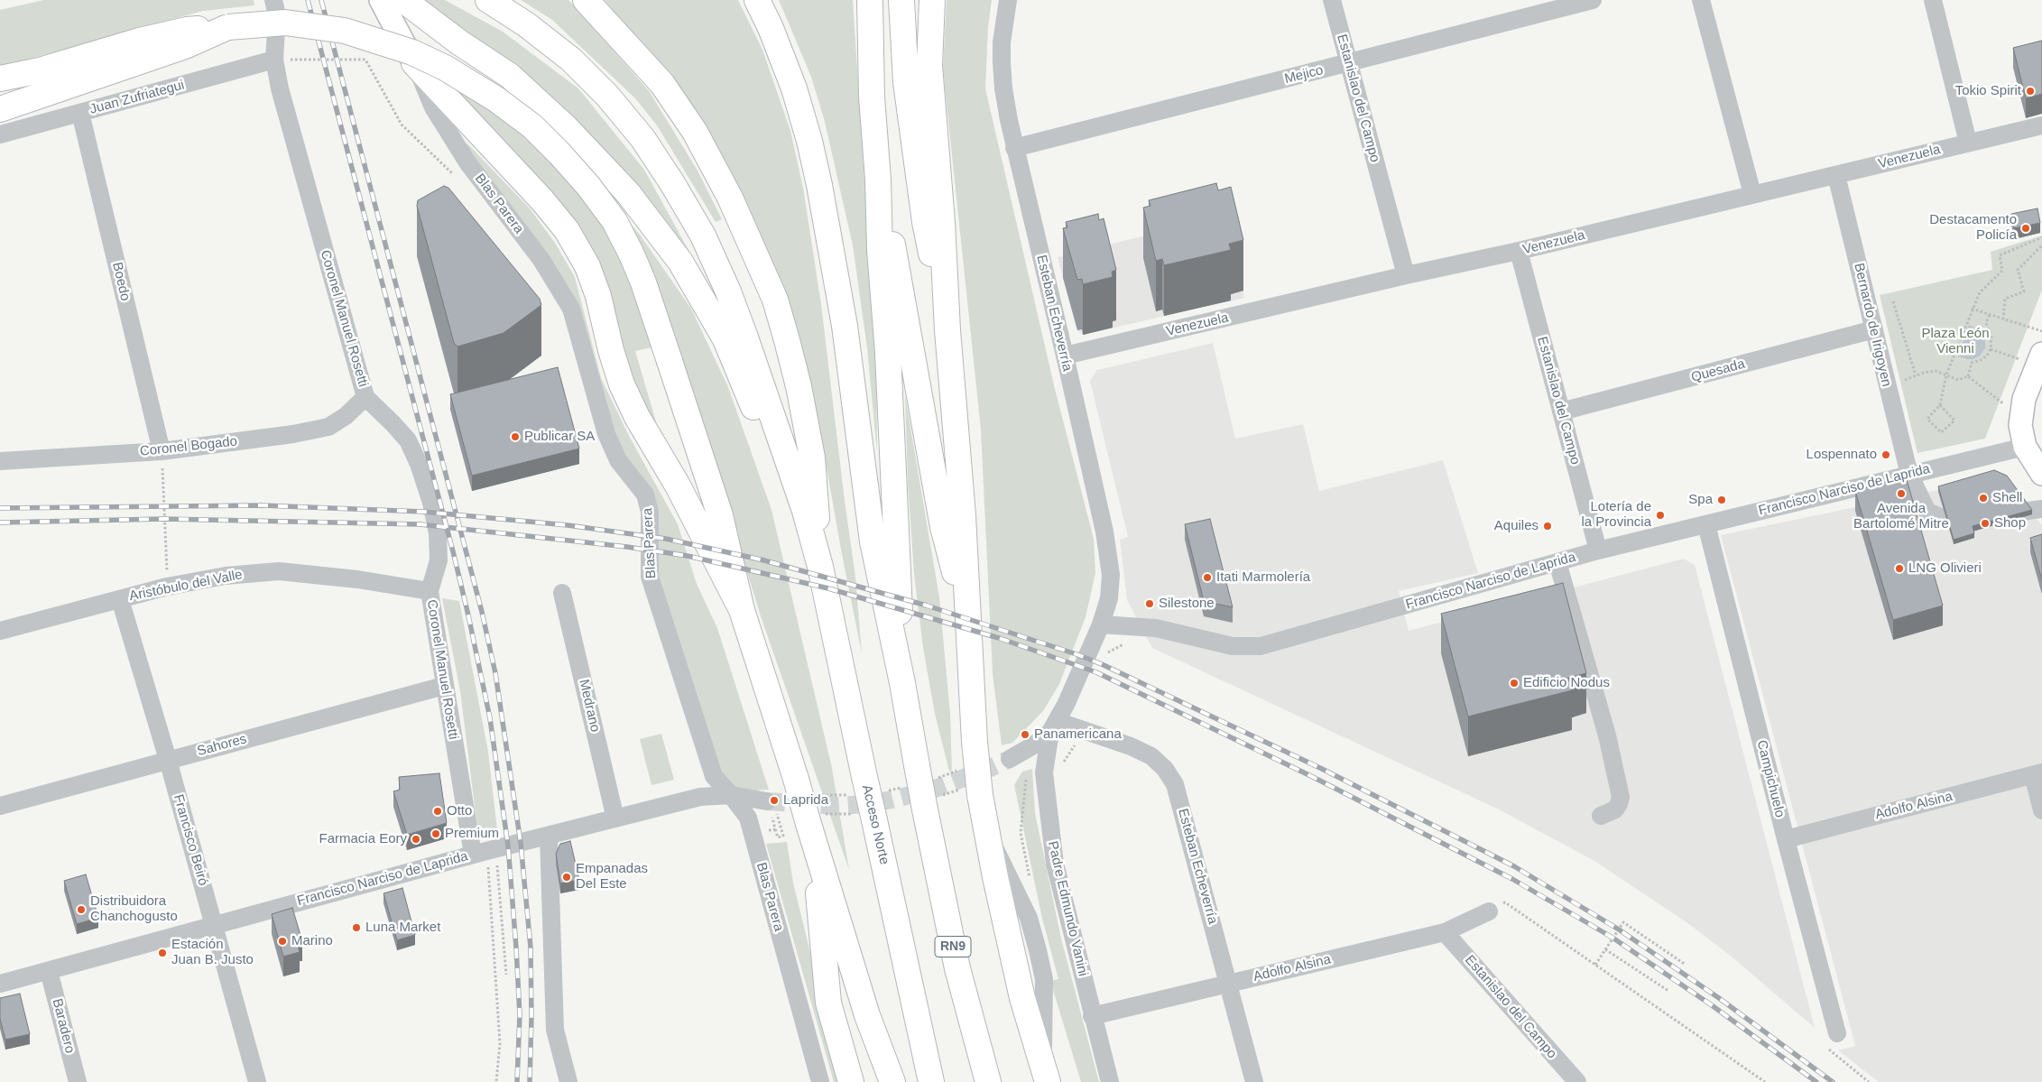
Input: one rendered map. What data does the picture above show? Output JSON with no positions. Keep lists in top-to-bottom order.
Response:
{
  "streets": {
    "highway": ["Acceso Norte", "RN9"],
    "street": [
      "Mejico",
      "Juan Zufriategui",
      "Estanislao del Campo",
      "Venezuela",
      "Blas Parera",
      "Boedo",
      "Esteban Echeverría",
      "Coronel Manuel Rosetti",
      "Bernardo de Irigoyen",
      "Quesada",
      "Coronel Bogado",
      "Francisco Narciso de Laprida",
      "Aristóbulo del Valle",
      "Medrano",
      "Sahores",
      "Campichuelo",
      "Adolfo Alsina",
      "Francisco Beiró",
      "Padre Edmundo Vanini",
      "Baradero"
    ]
  },
  "crossings": [
    ["Mejico", "Estanislao del Campo"],
    ["Mejico", "Esteban Echeverría"],
    ["Juan Zufriategui", "Boedo"],
    ["Juan Zufriategui", "Coronel Manuel Rosetti"],
    ["Estanislao del Campo", "Venezuela"],
    ["Estanislao del Campo", "Quesada"],
    ["Estanislao del Campo", "Francisco Narciso de Laprida"],
    ["Estanislao del Campo", "Adolfo Alsina"],
    ["Venezuela", "Esteban Echeverría"],
    ["Venezuela", "Bernardo de Irigoyen"],
    ["Blas Parera", "Francisco Narciso de Laprida"],
    ["Boedo", "Coronel Bogado"],
    ["Esteban Echeverría", "Francisco Narciso de Laprida"],
    ["Esteban Echeverría", "Adolfo Alsina"],
    ["Esteban Echeverría", "Padre Edmundo Vanini"],
    ["Coronel Manuel Rosetti", "Coronel Bogado"],
    ["Coronel Manuel Rosetti", "Francisco Narciso de Laprida"],
    ["Coronel Manuel Rosetti", "Aristóbulo del Valle"],
    ["Coronel Manuel Rosetti", "Sahores"],
    ["Bernardo de Irigoyen", "Quesada"],
    ["Bernardo de Irigoyen", "Francisco Narciso de Laprida"],
    ["Francisco Narciso de Laprida", "Medrano"],
    ["Francisco Narciso de Laprida", "Campichuelo"],
    ["Francisco Narciso de Laprida", "Francisco Beiró"],
    ["Francisco Narciso de Laprida", "Baradero"],
    ["Aristóbulo del Valle", "Francisco Beiró"],
    ["Sahores", "Francisco Beiró"],
    ["Campichuelo", "Adolfo Alsina"],
    ["Adolfo Alsina", "Padre Edmundo Vanini"]
  ],
  "parks": ["Plaza León Vienni"],
  "places": [
    "Tokio Spirit",
    "Destacamento Policía",
    "Publicar SA",
    "Lospennato",
    "Avenida Bartolomé Mitre",
    "Shell",
    "Spa",
    "Lotería de la Provincia",
    "Shop",
    "Aquiles",
    "LNG Olivieri",
    "Itati Marmolería",
    "Silestone",
    "Edificio Nodus",
    "Panamericana",
    "Laprida",
    "Otto",
    "Premium",
    "Farmacia Eory",
    "Empanadas Del Este",
    "Distribuidora Chanchogusto",
    "Luna Market",
    "Marino",
    "Estación Juan B. Justo"
  ]
}
